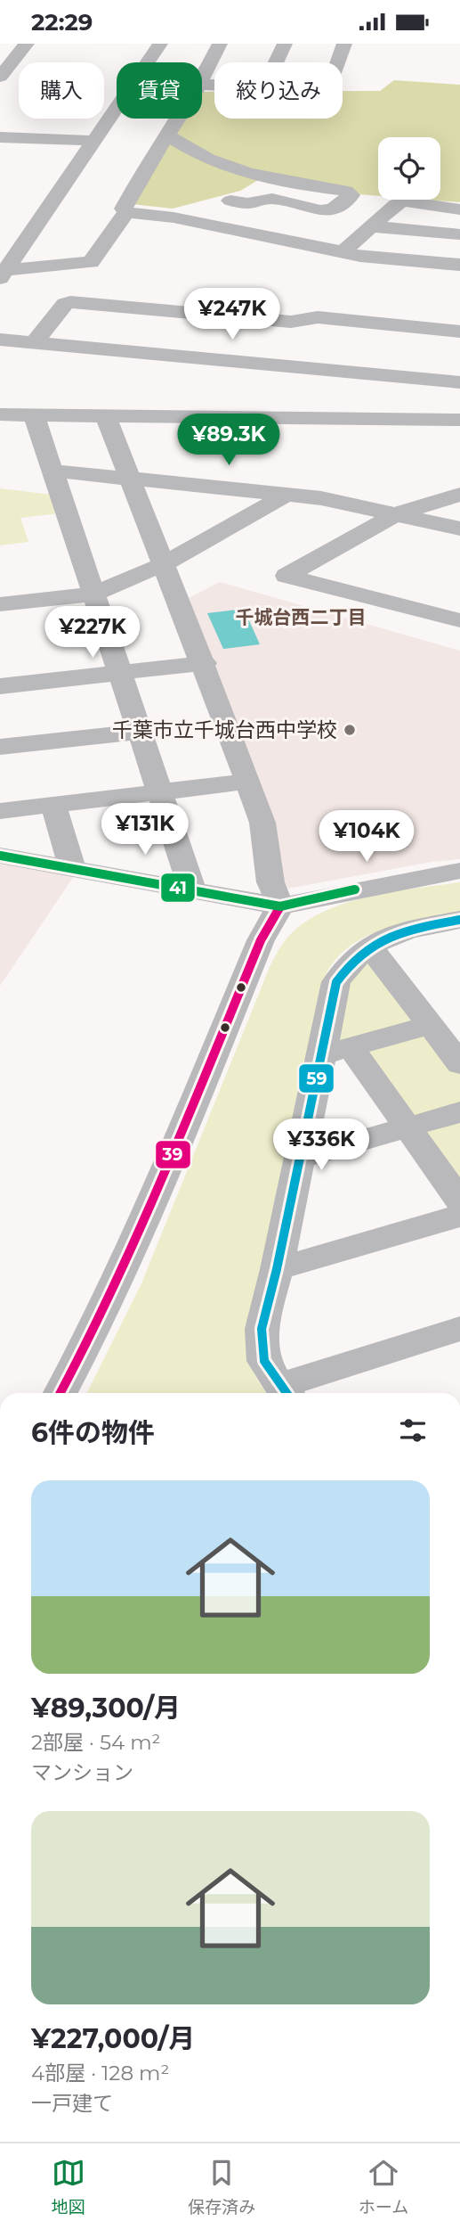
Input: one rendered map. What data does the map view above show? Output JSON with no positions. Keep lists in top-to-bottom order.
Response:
{
  "districts": ["千城台西二丁目"],
  "places": ["千葉市立千城台西中学校"],
  "lines": ["transit line 41", "transit line 39", "transit line 59"],
  "page": {
    "status": "22:29",
    "chip": ["購入", "賃貸", "絞り込み"],
    "price": [
      "¥247K",
      "¥89.3K",
      "¥227K",
      "¥131K",
      "¥104K",
      "¥336K"
    ],
    "heading": "6件の物件",
    "list": [
      {
        "name": "¥89,300/月",
        "note": "2部屋 · 54 m² · マンション"
      },
      {
        "name": "¥227,000/月",
        "note": "4部屋 · 128 m² · 一戸建て"
      }
    ],
    "tabs": ["地図", "保存済み", "ホーム"]
  }
}
